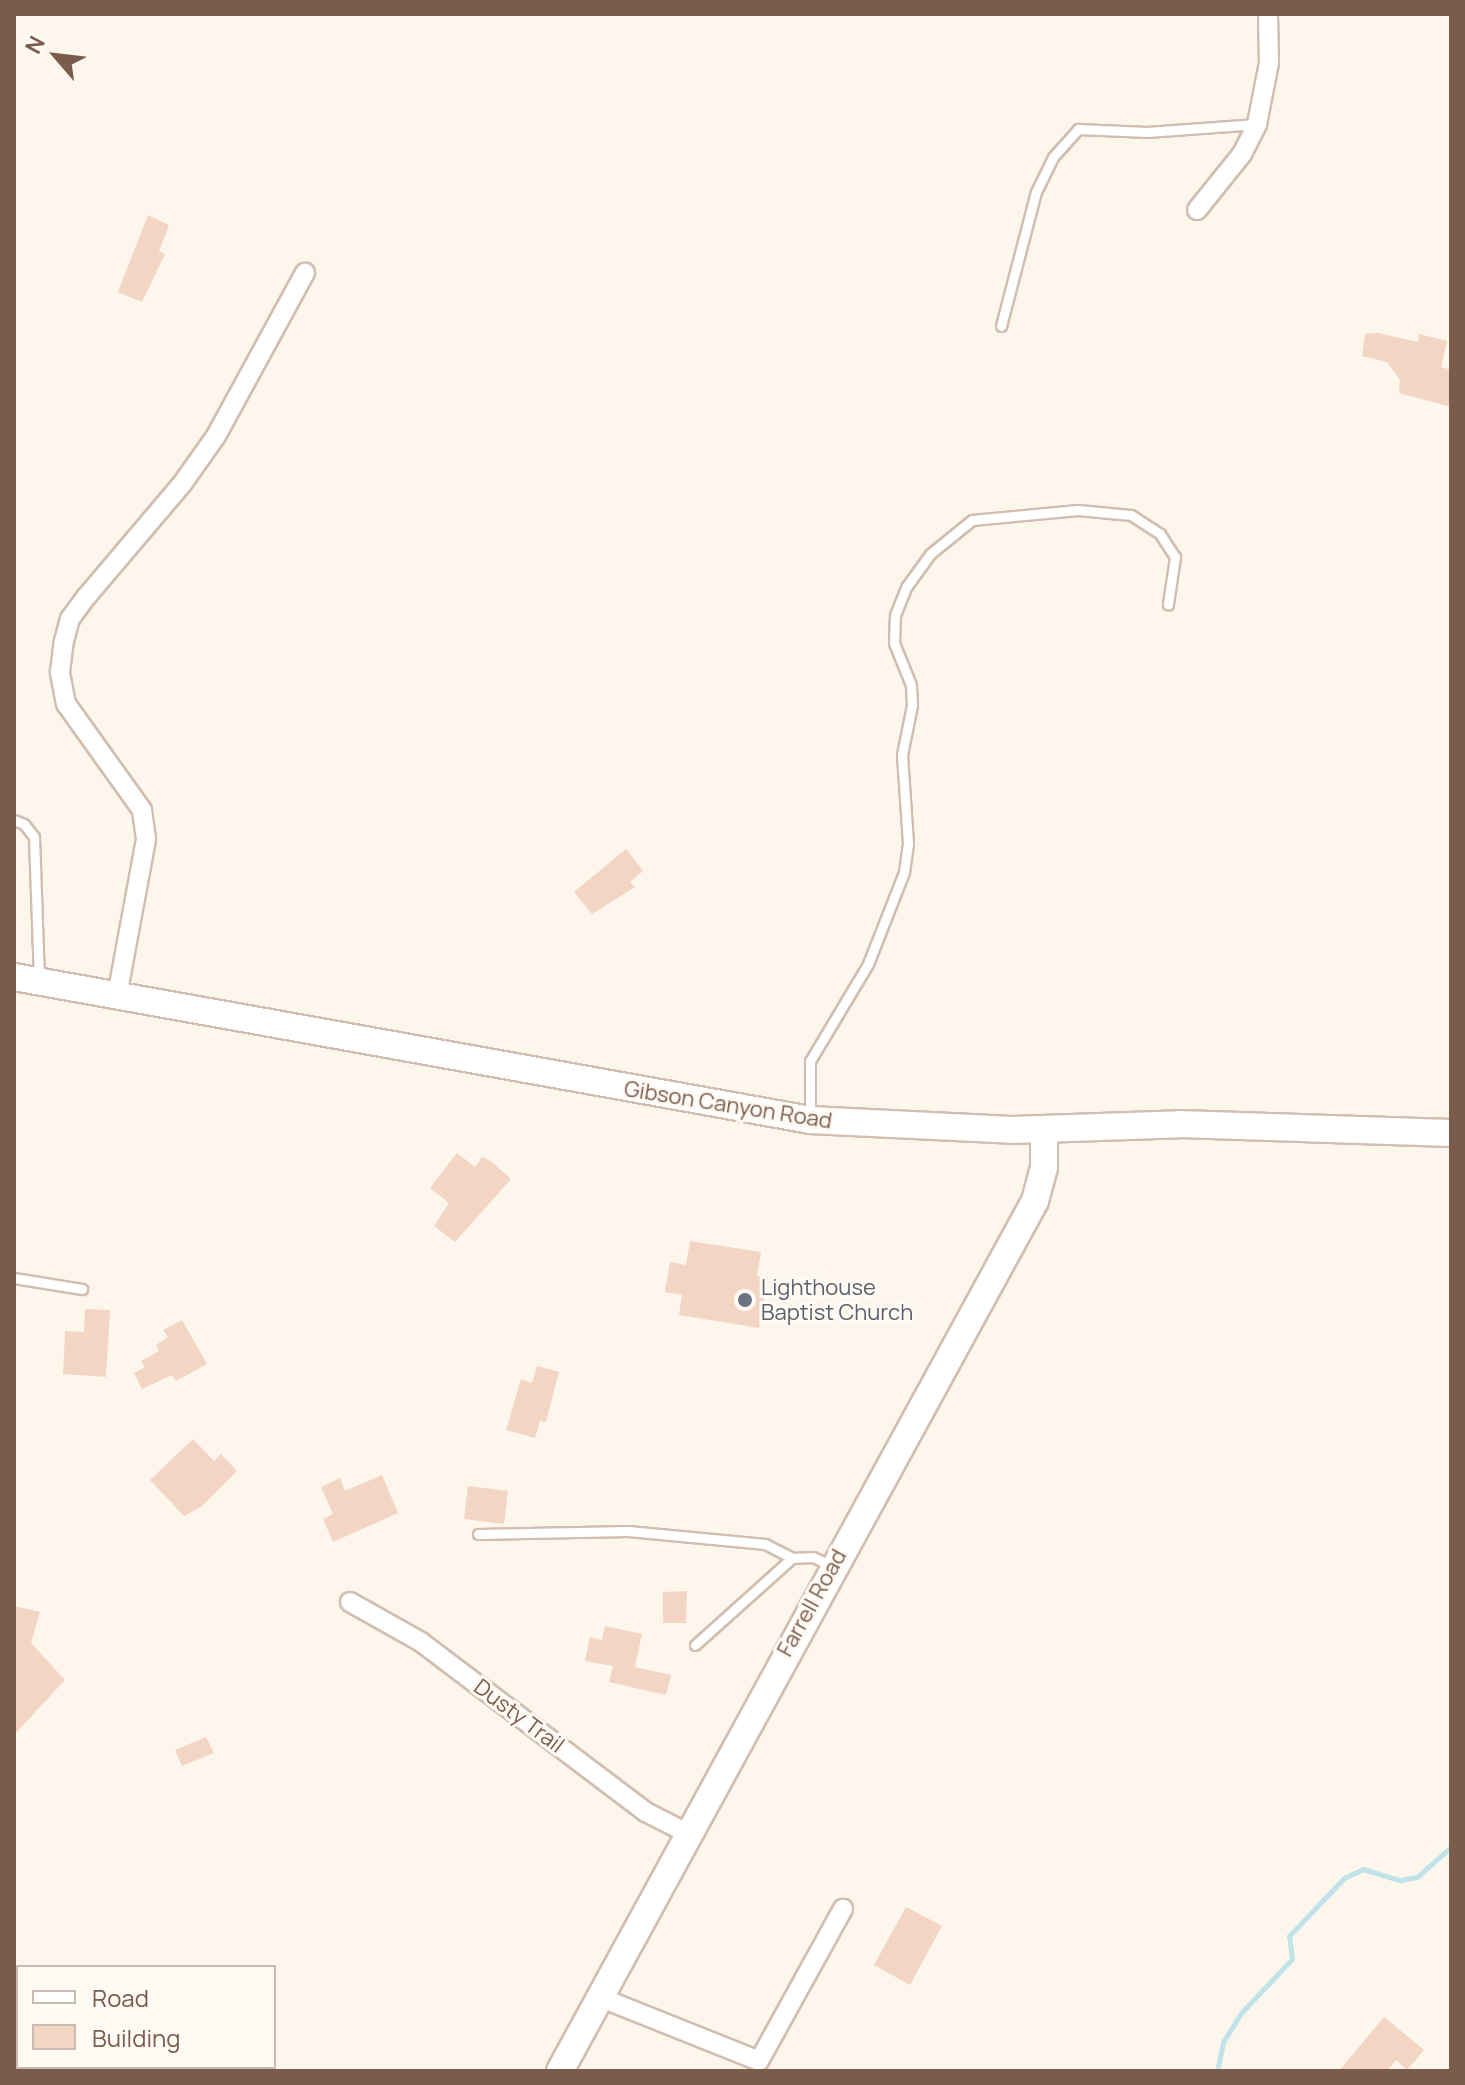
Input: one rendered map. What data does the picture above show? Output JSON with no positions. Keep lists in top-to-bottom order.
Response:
{
  "streets": {
    "main road": ["Gibson Canyon Road", "Farrell Road"],
    "street": ["Dusty Trail"]
  },
  "crossings": [
    ["Gibson Canyon Road", "Farrell Road"],
    ["Farrell Road", "Dusty Trail"]
  ],
  "places": ["Lighthouse Baptist Church"],
  "legend": ["Road", "Building"],
  "north": "top left"
}
